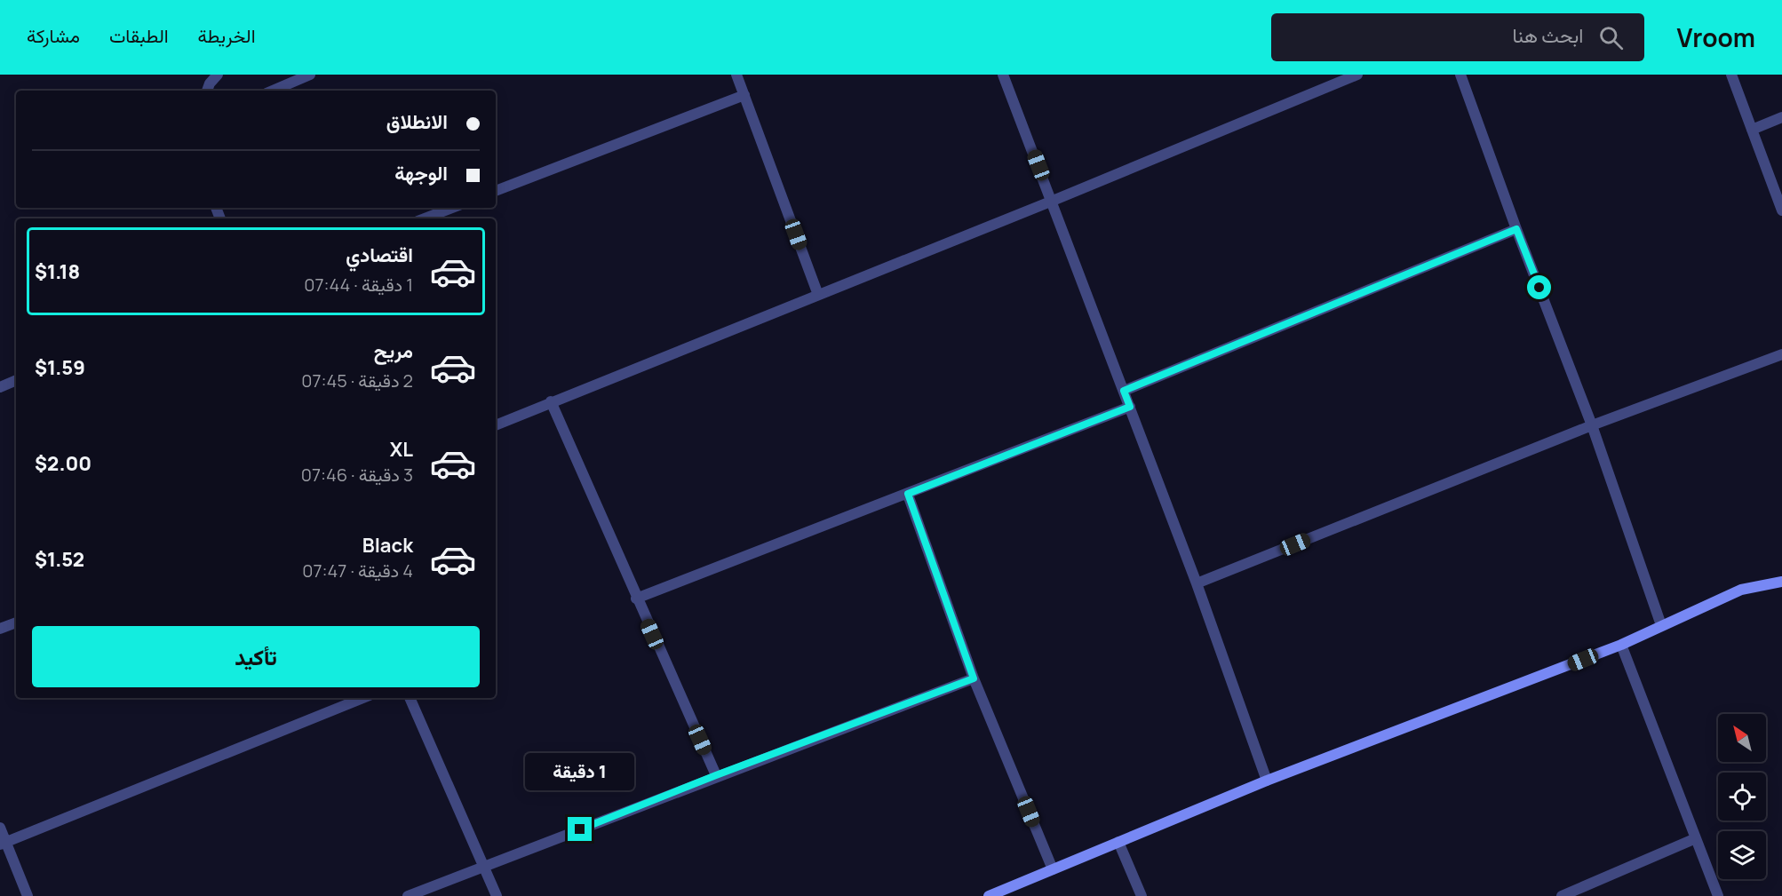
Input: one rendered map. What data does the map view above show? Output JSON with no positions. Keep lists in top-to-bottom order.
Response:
{
  "north": "top left",
  "page": {
    "header": "Vroom",
    "search": "ابحث هنا",
    "nav": ["الخريطة", "الطبقات", "مشاركة"],
    "banner": ["الانطلاق", "الوجهة"],
    "list": [
      {
        "name": "اقتصادي",
        "note": "1 دقيقة · 07:44",
        "value": "$1.18"
      },
      {
        "name": "مريح",
        "note": "2 دقيقة · 07:45",
        "value": "$1.59"
      },
      {
        "name": "XL",
        "note": "3 دقيقة · 07:46",
        "value": "$2.00"
      },
      {
        "name": "Black",
        "note": "4 دقيقة · 07:47",
        "value": "$1.52"
      }
    ],
    "buttons": "تأكيد",
    "bubble": "1 دقيقة"
  }
}
